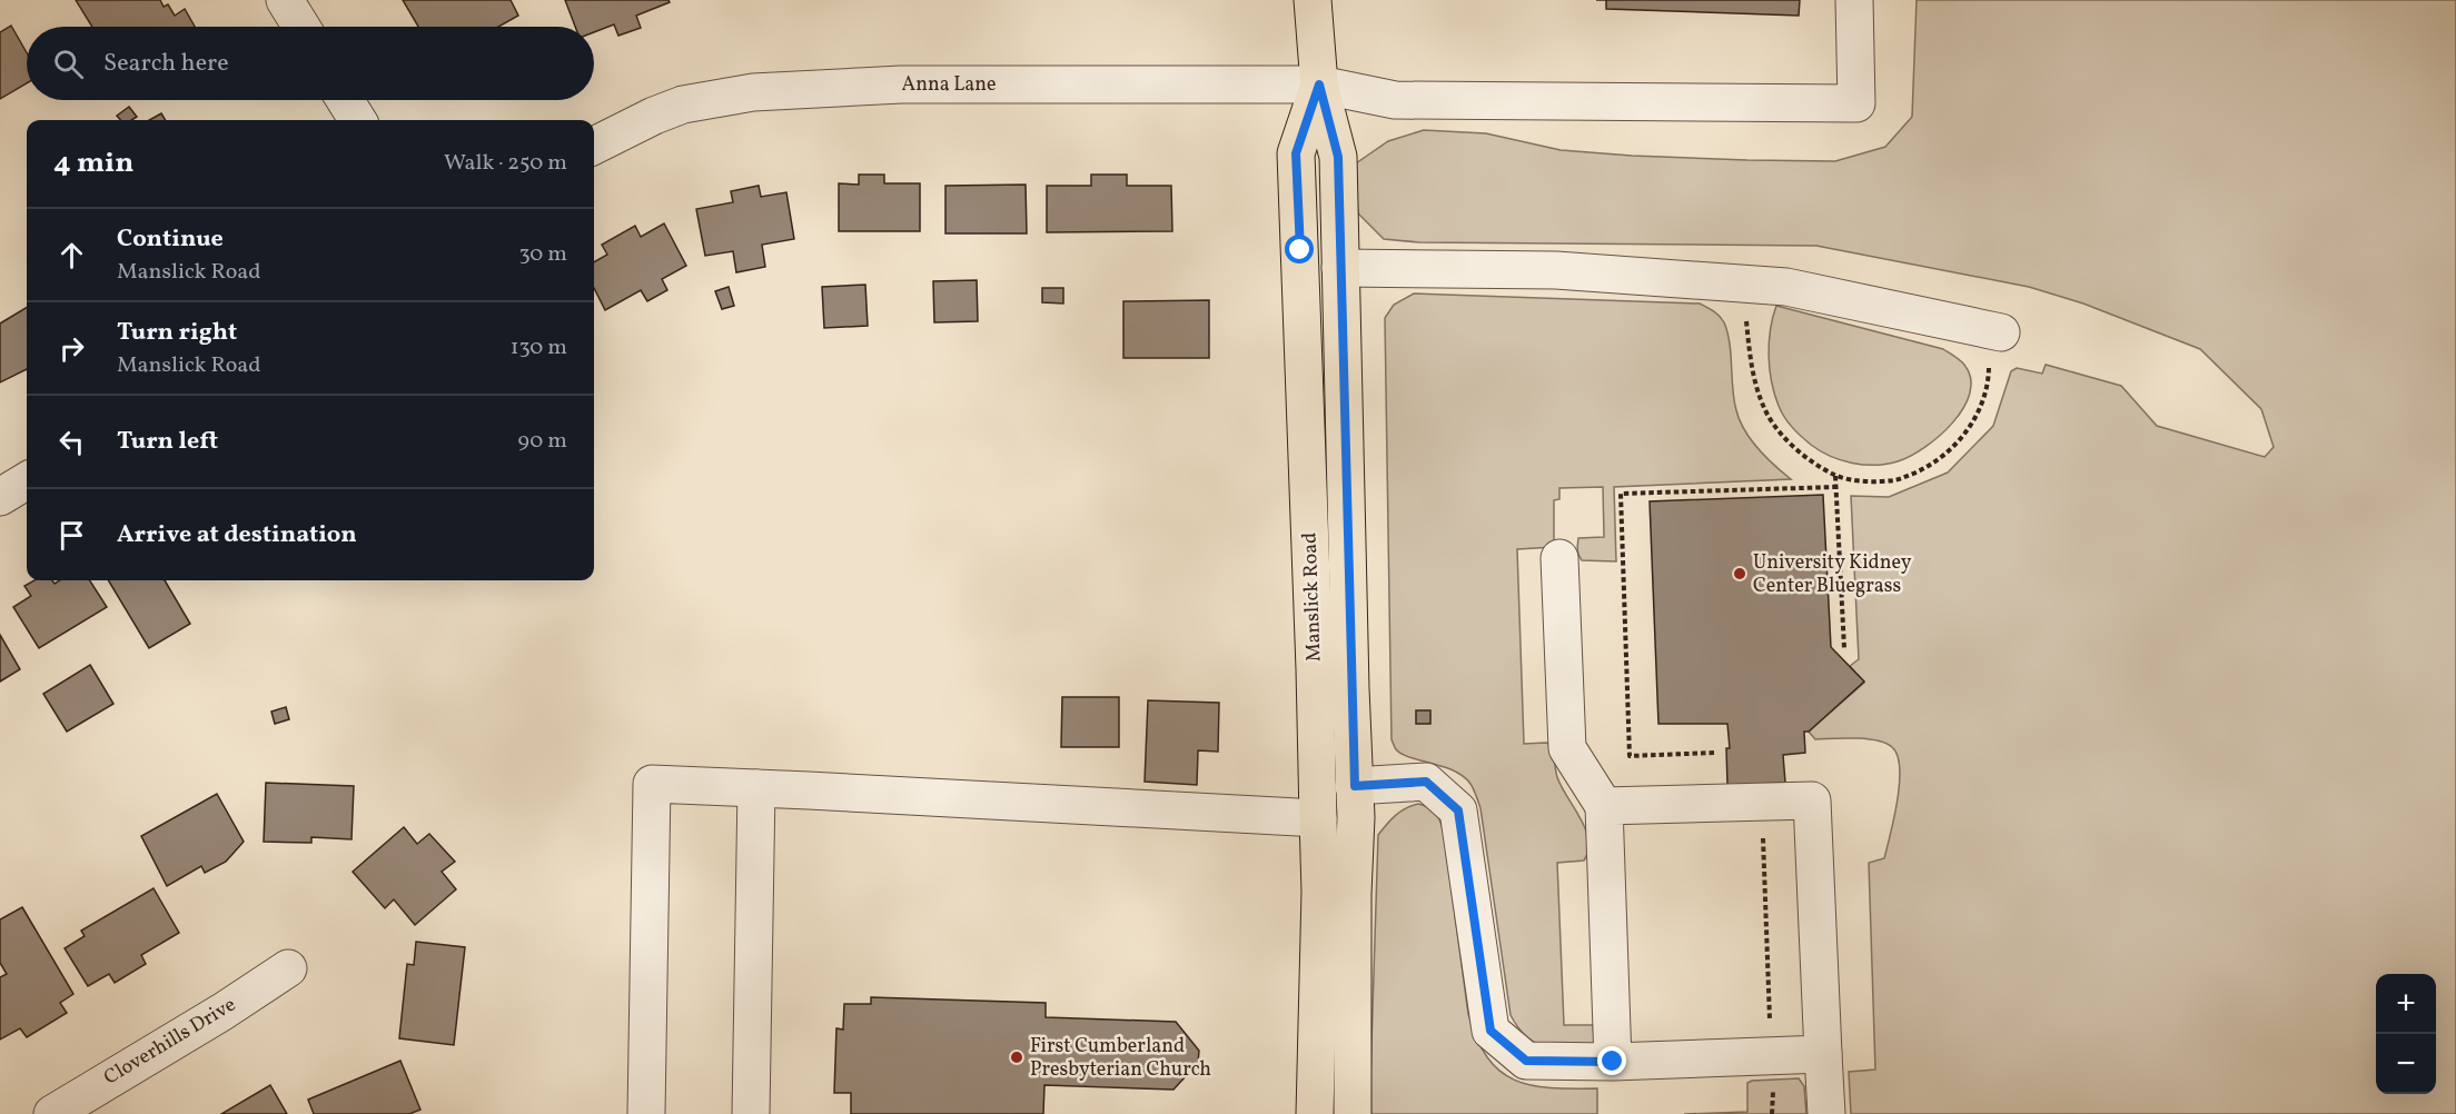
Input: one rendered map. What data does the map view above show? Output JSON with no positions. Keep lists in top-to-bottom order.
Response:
{
  "streets": {
    "main road": ["Manslick Road"],
    "street": ["Anna Lane", "Cloverhills Drive"]
  },
  "crossings": [
    ["Anna Lane", "Manslick Road"]
  ],
  "places": ["University Kidney Center Bluegrass", "First Cumberland Presbyterian Church"],
  "page": {
    "search": "Search here",
    "heading": ["4 min", "Walk · 250 m"],
    "list": [
      ["Continue", "Manslick Road", "30 m"],
      ["Turn right", "Manslick Road", "130 m"],
      ["Turn left", "90 m"],
      "Arrive at destination"
    ],
    "map_buttons": ["+", "−"]
  }
}
